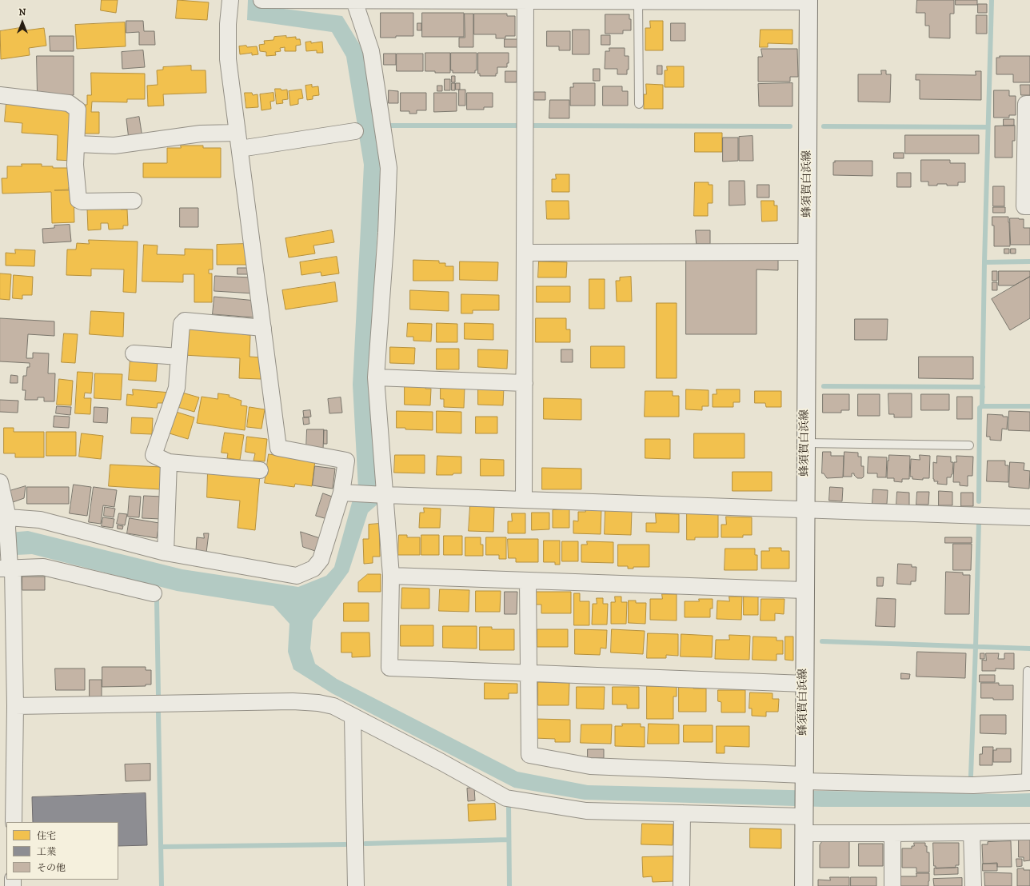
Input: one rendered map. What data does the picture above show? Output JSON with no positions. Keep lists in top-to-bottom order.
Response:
{
  "streets": {
    "main road": ["蜂須賀白浜線"]
  },
  "legend": ["住宅", "工業", "その他"],
  "north": "top"
}
